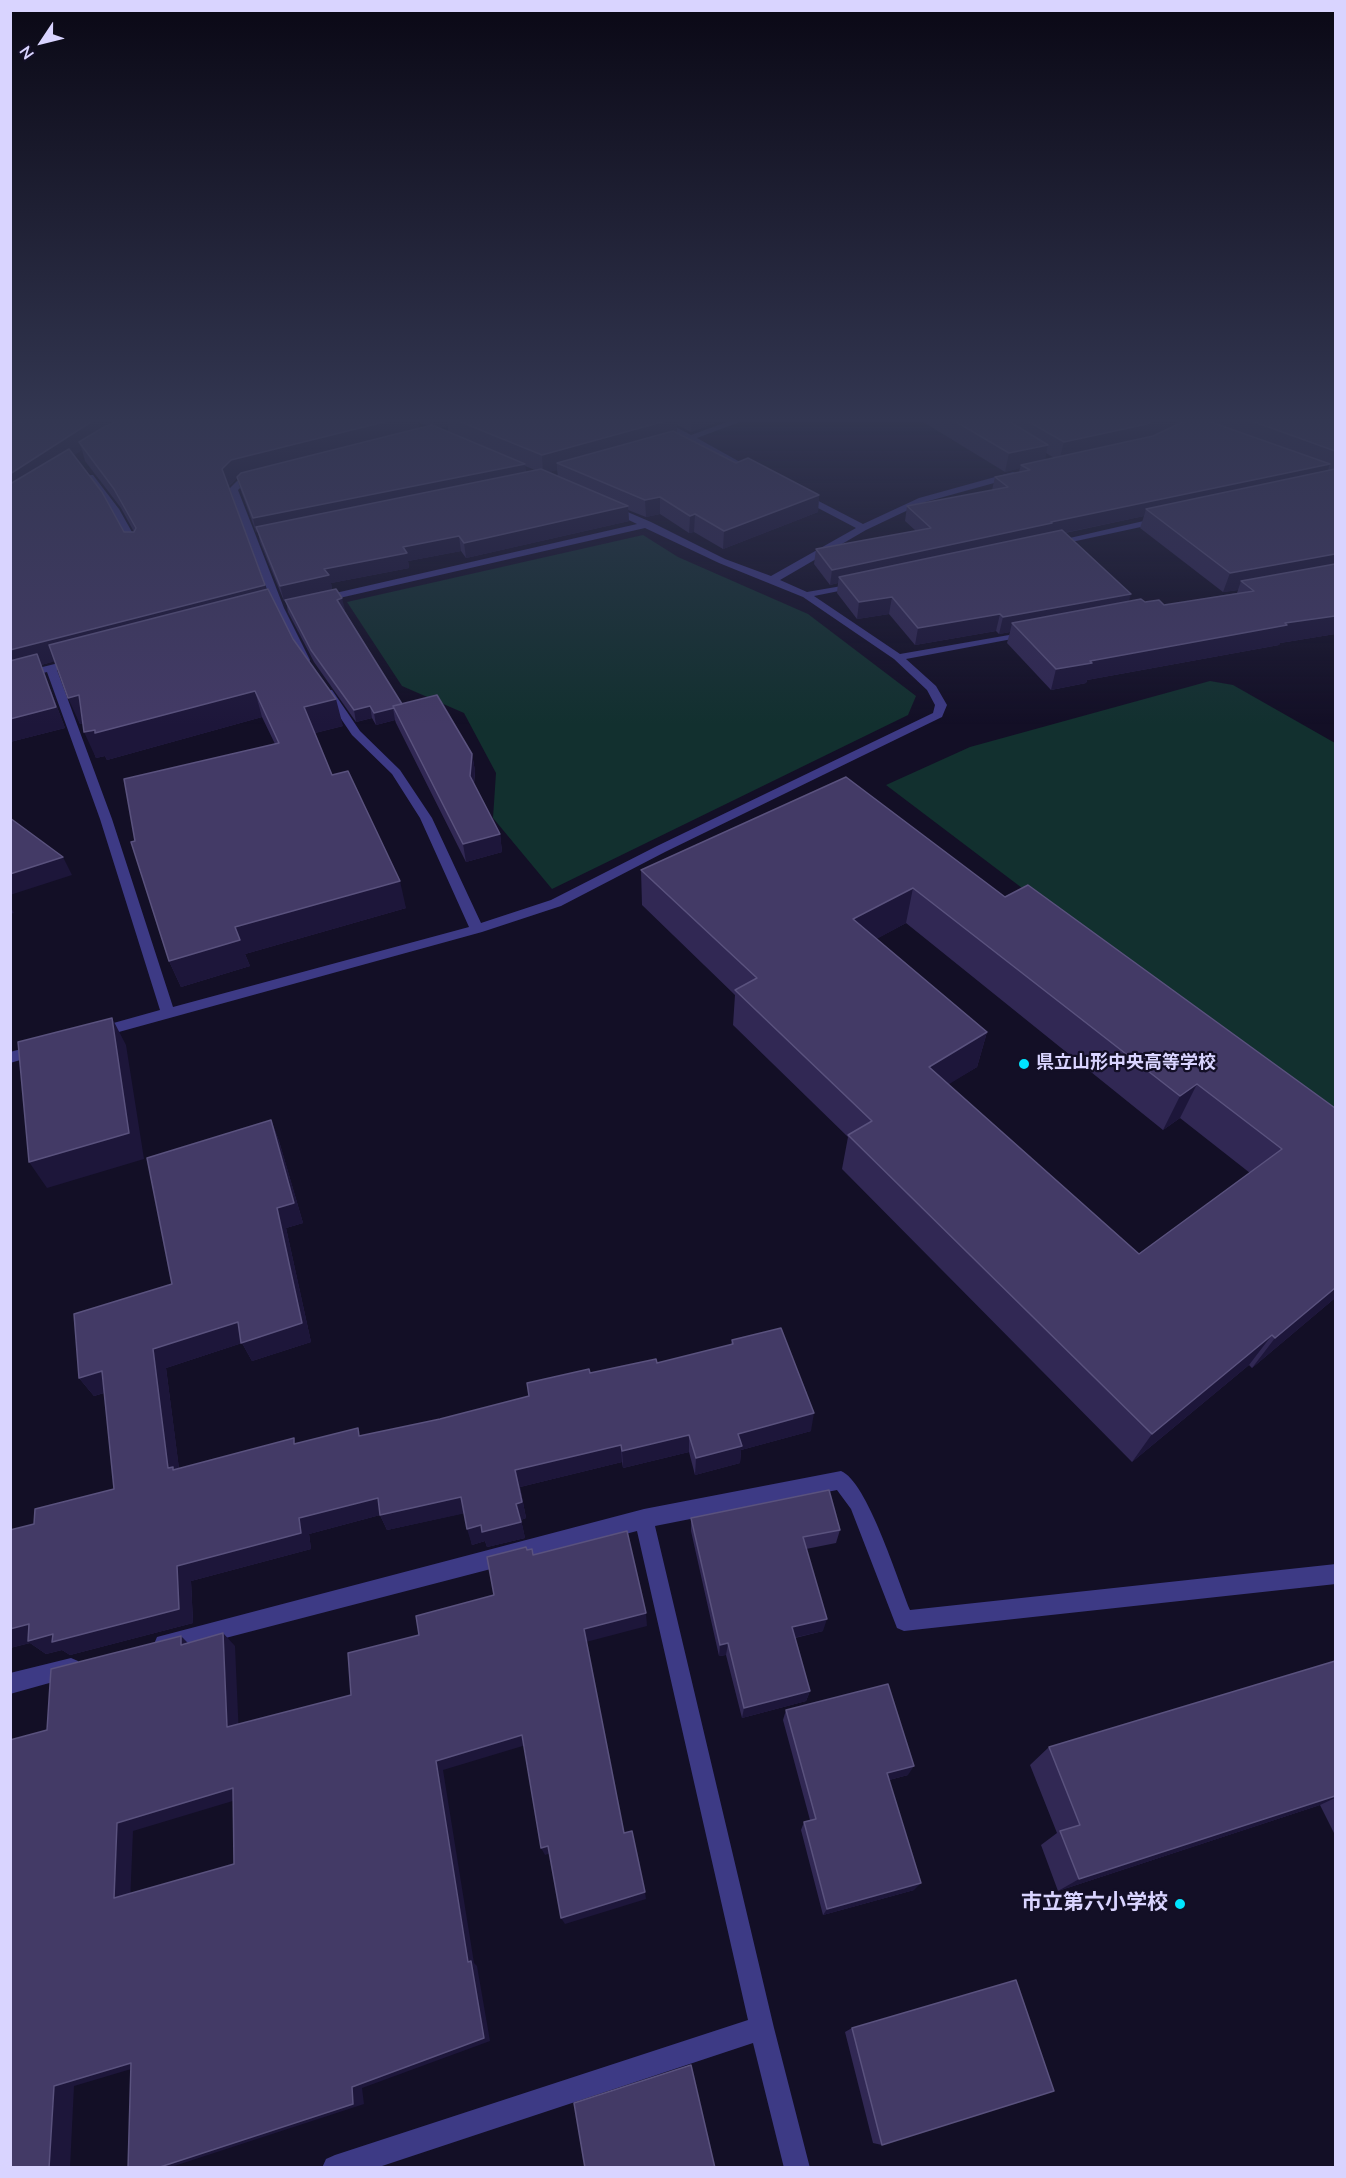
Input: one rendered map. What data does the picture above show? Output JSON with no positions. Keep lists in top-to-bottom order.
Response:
{
  "places": ["県立山形中央高等学校", "市立第六小学校"],
  "north": "bottom left"
}
